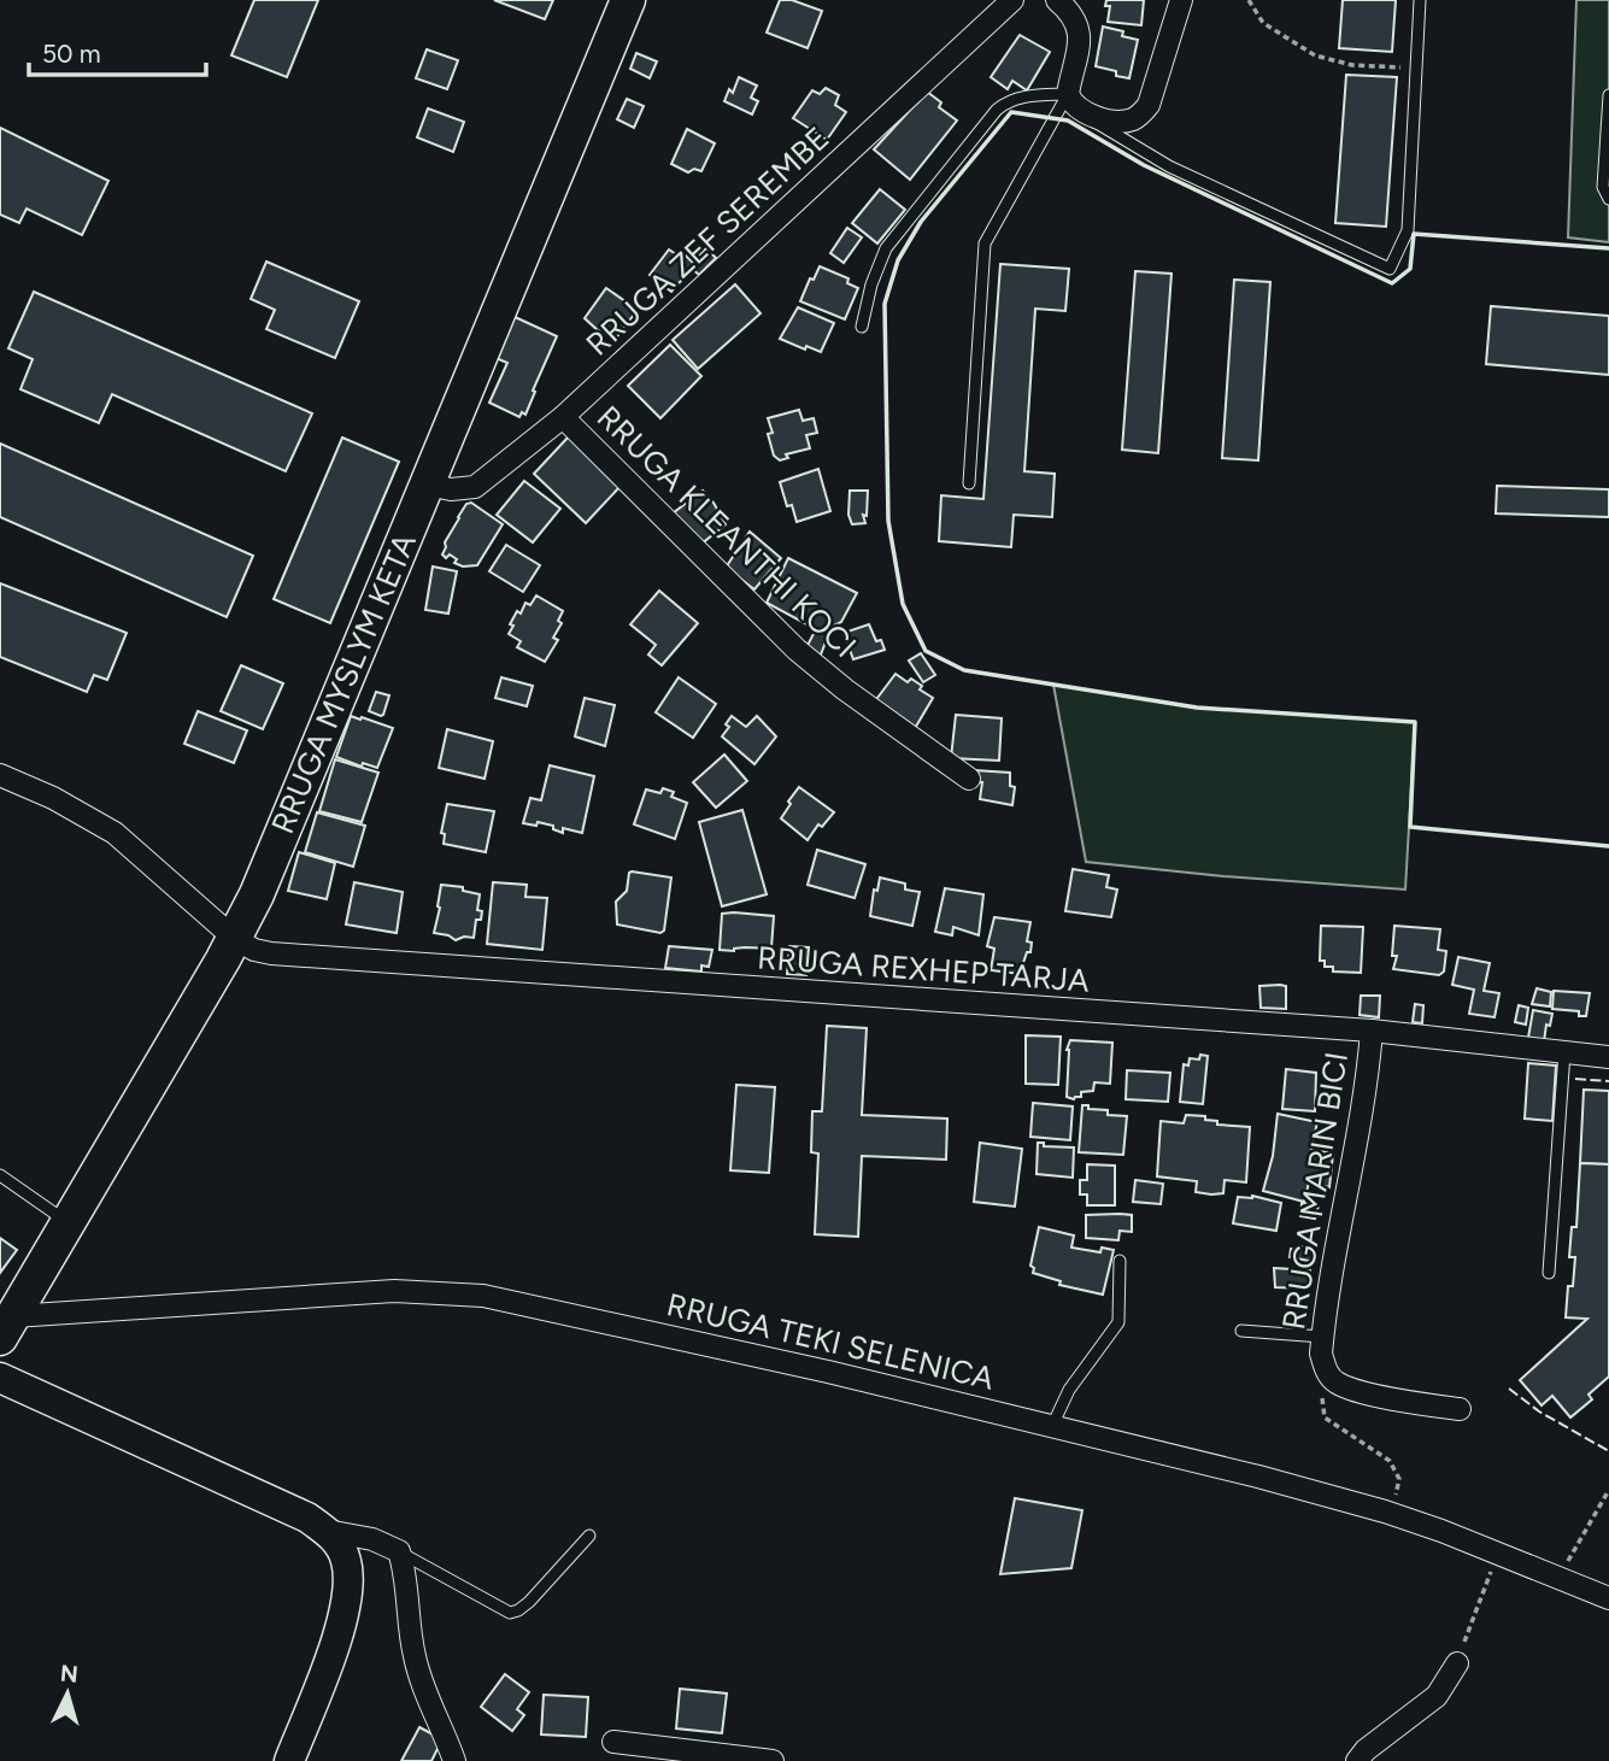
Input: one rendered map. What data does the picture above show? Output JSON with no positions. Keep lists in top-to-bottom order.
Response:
{
  "streets": {
    "main road": ["RRUGA MYSLYM KETA"],
    "street": [
      "RRUGA ZEF SEREMBE",
      "RRUGA KLEANTHI KOCI",
      "RRUGA REXHEP TARJA",
      "RRUGA MARIN BICI",
      "RRUGA TEKI SELENICA"
    ]
  },
  "crossings": [
    ["RRUGA ZEF SEREMBE", "RRUGA KLEANTHI KOCI"],
    ["RRUGA ZEF SEREMBE", "RRUGA MYSLYM KETA"],
    ["RRUGA MYSLYM KETA", "RRUGA REXHEP TARJA"],
    ["RRUGA MYSLYM KETA", "RRUGA TEKI SELENICA"],
    ["RRUGA REXHEP TARJA", "RRUGA MARIN BICI"]
  ],
  "scale_bar": "50 m",
  "north": "top"
}
